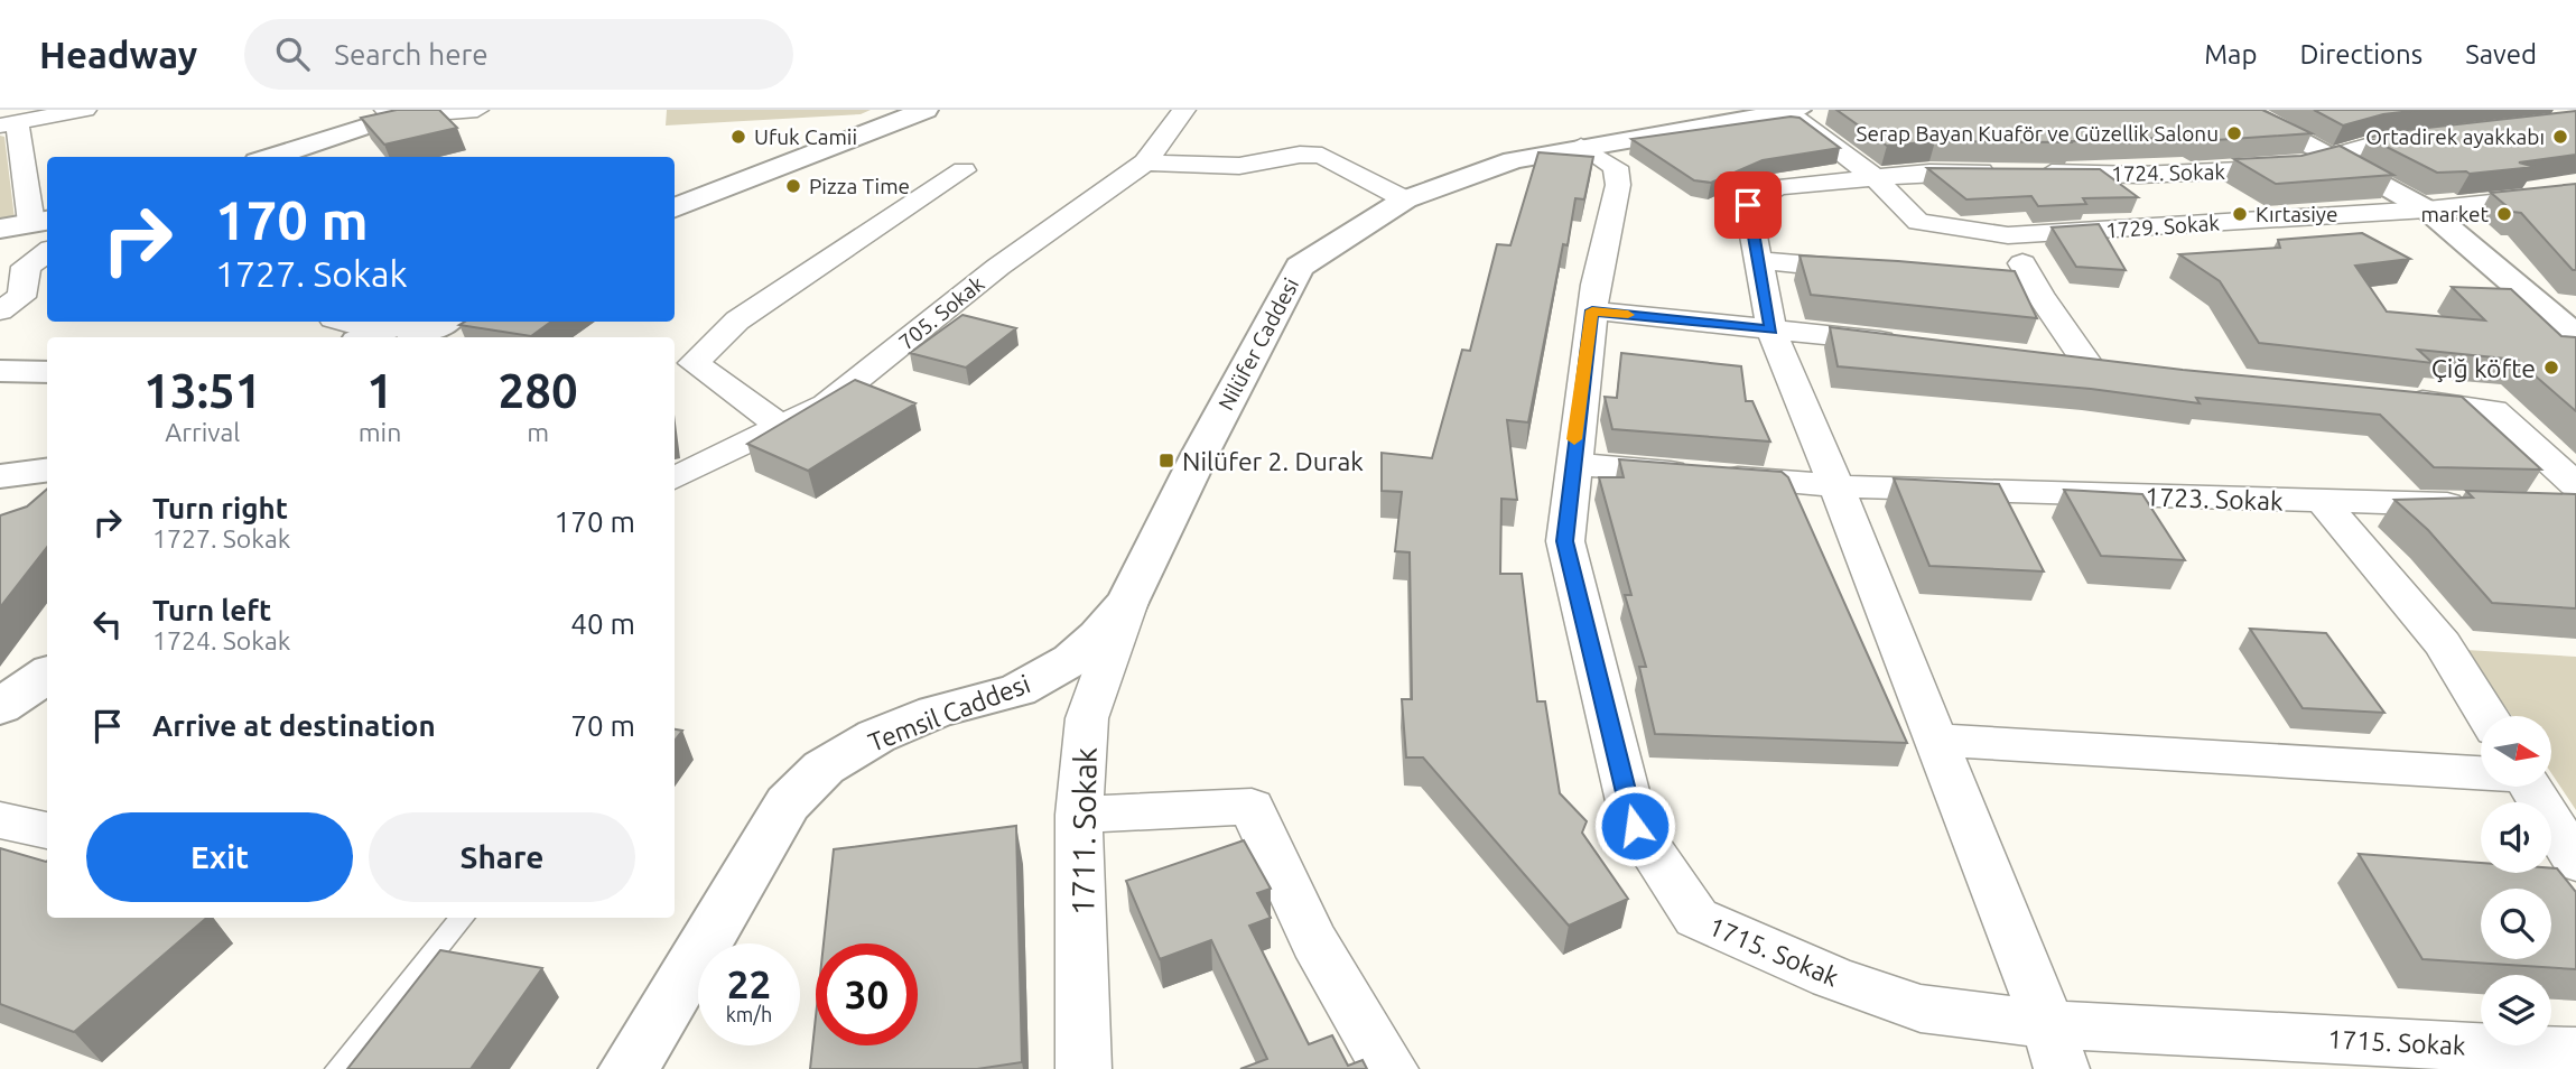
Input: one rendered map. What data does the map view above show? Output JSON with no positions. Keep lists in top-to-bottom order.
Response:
{
  "streets": {
    "street": [
      "1724. Sokak",
      "1729. Sokak",
      "705. Sokak",
      "Nilüfer Caddesi",
      "1723. Sokak",
      "Temsil Caddesi",
      "1711. Sokak",
      "1715. Sokak"
    ]
  },
  "crossings": [
    ["1724. Sokak", "1729. Sokak"],
    ["1724. Sokak", "1723. Sokak"],
    ["1724. Sokak", "1715. Sokak"],
    ["1729. Sokak", "Nilüfer Caddesi"],
    ["Nilüfer Caddesi", "Temsil Caddesi"],
    ["Nilüfer Caddesi", "1711. Sokak"],
    ["Nilüfer Caddesi", "1715. Sokak"],
    ["1723. Sokak", "1715. Sokak"],
    ["Temsil Caddesi", "1711. Sokak"]
  ],
  "places": {
    "other": [
      "Serap Bayan Kuaför ve Güzellik Salonu",
      "Ufuk Camii",
      "Ortadirek ayakkabı",
      "Pizza Time",
      "Kırtasiye",
      "market",
      "Çiğ köfte"
    ],
    "transit": ["Nilüfer 2. Durak"]
  },
  "north": "right",
  "page": {
    "header": "Headway",
    "search": "Search here",
    "nav": ["Map", "Directions", "Saved"],
    "turn": ["170 m", "1727. Sokak"],
    "eta": [
      "13:51",
      "Arrival",
      "1",
      "min",
      "280",
      "m"
    ],
    "list": [
      {
        "name": "Turn right",
        "note": "1727. Sokak",
        "value": "170 m"
      },
      {
        "name": "Turn left",
        "note": "1724. Sokak",
        "value": "40 m"
      },
      {
        "name": "Arrive at destination",
        "value": "70 m"
      }
    ],
    "buttons": ["Exit", "Share"],
    "speed": "22 km/h",
    "limit": "30"
  }
}
